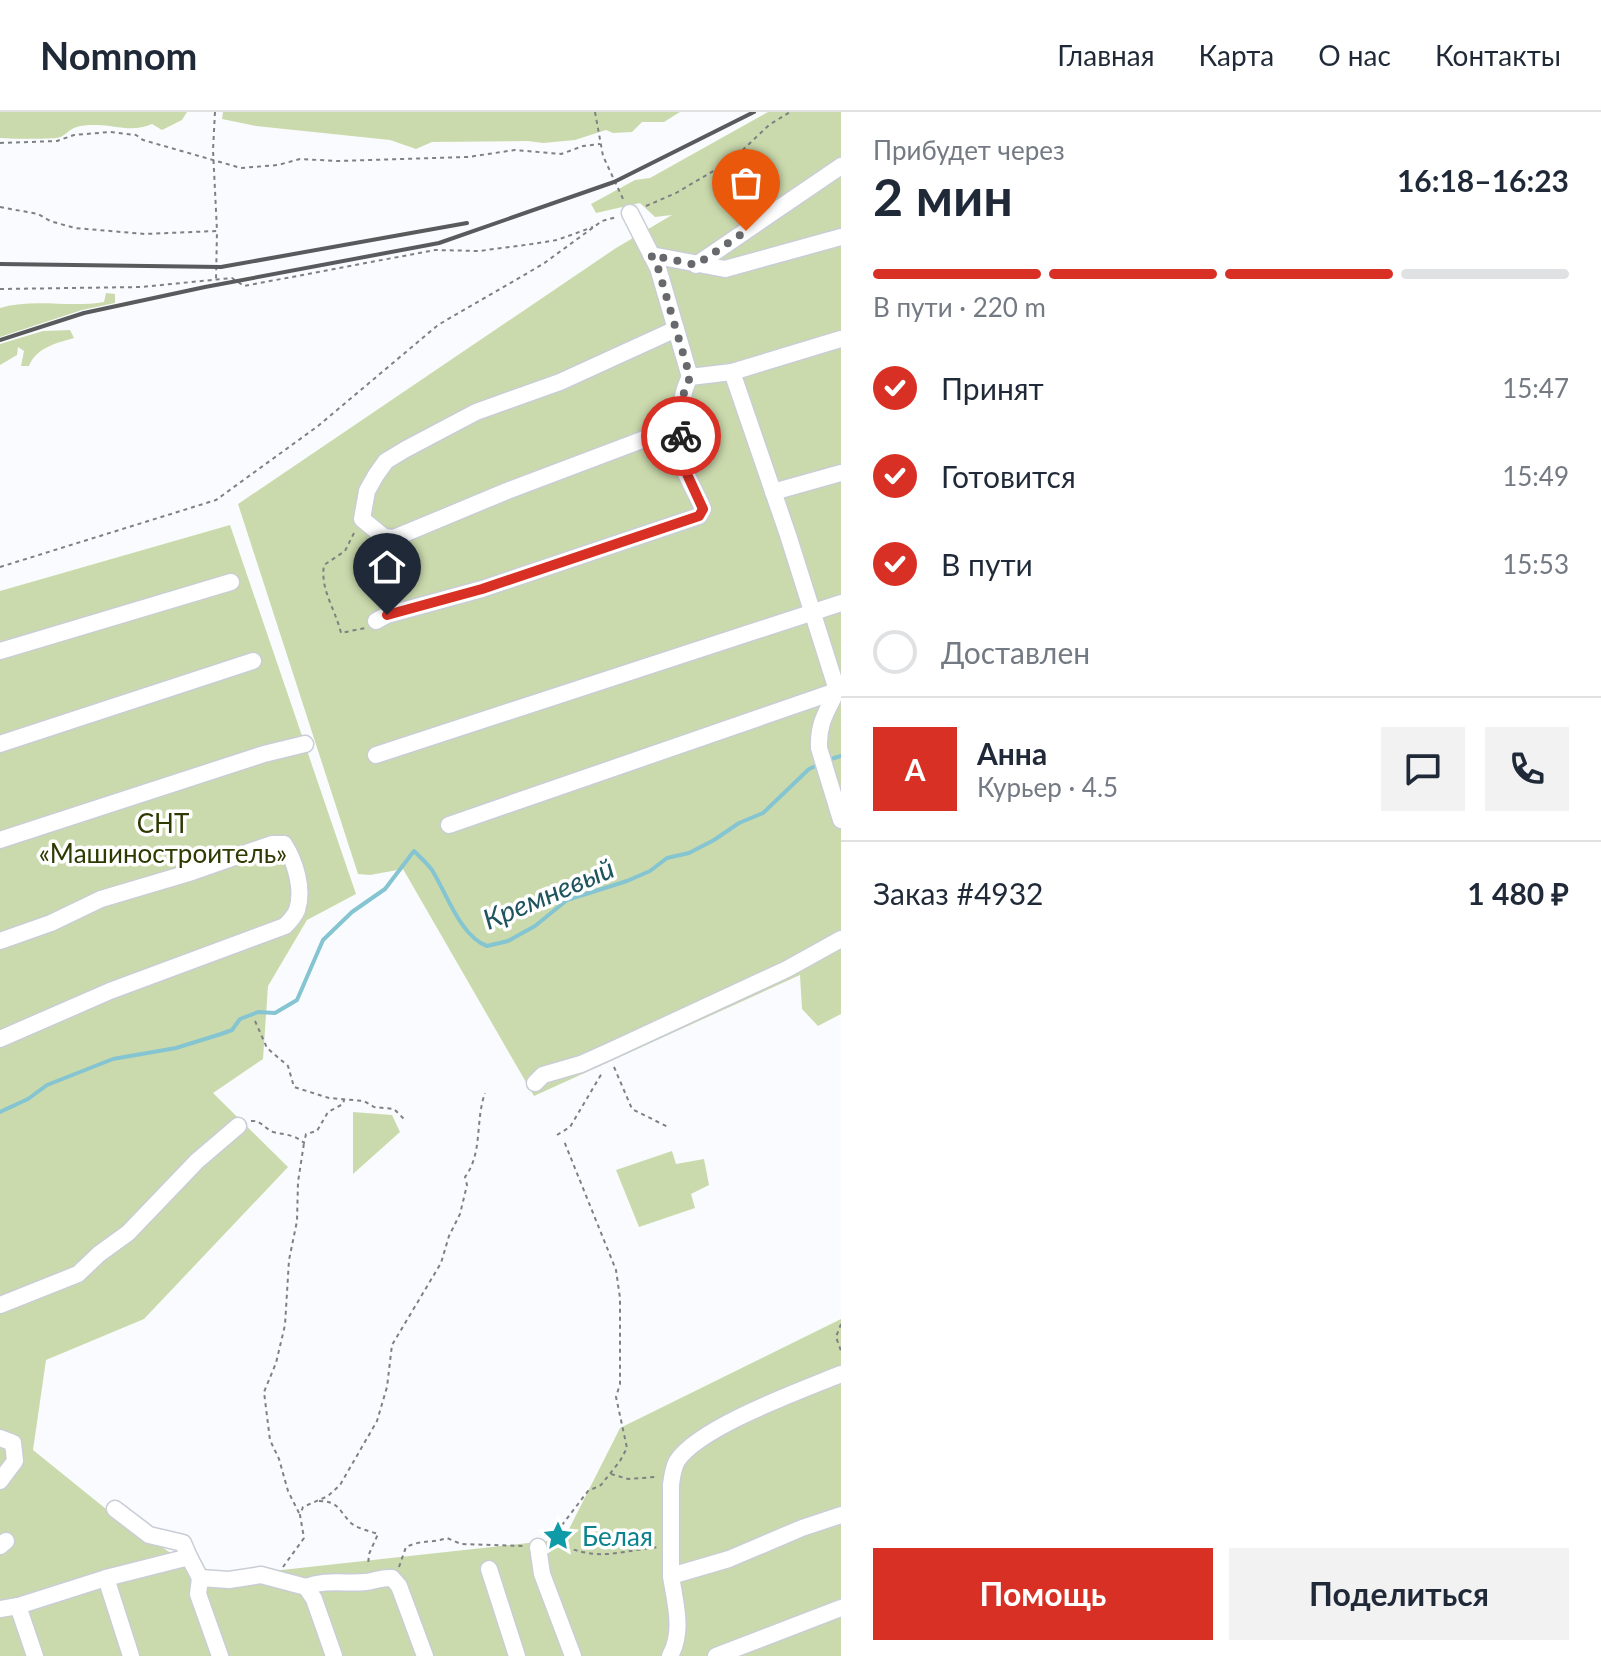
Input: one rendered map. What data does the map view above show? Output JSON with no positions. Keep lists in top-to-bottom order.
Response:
{
  "water": ["Кремневый"],
  "parks": ["СНТ «Машиностроитель»"],
  "places": {
    "place": ["Белая"]
  },
  "page": {
    "header": "Nomnom",
    "nav": [
      "Главная",
      "Карта",
      "О нас",
      "Контакты"
    ],
    "heading": ["2 мин", "Прибудет через", "16:18–16:23"],
    "panel": [
      "Анна",
      "Курьер · 4.5",
      "Заказ #4932",
      "1 480 ₽"
    ],
    "bar": "В пути · 220 m",
    "list": [
      ["Принят", "15:47"],
      ["Готовится", "15:49"],
      ["В пути", "15:53"],
      "Доставлен"
    ],
    "round": "А",
    "buttons": ["Помощь", "Поделиться"]
  }
}
